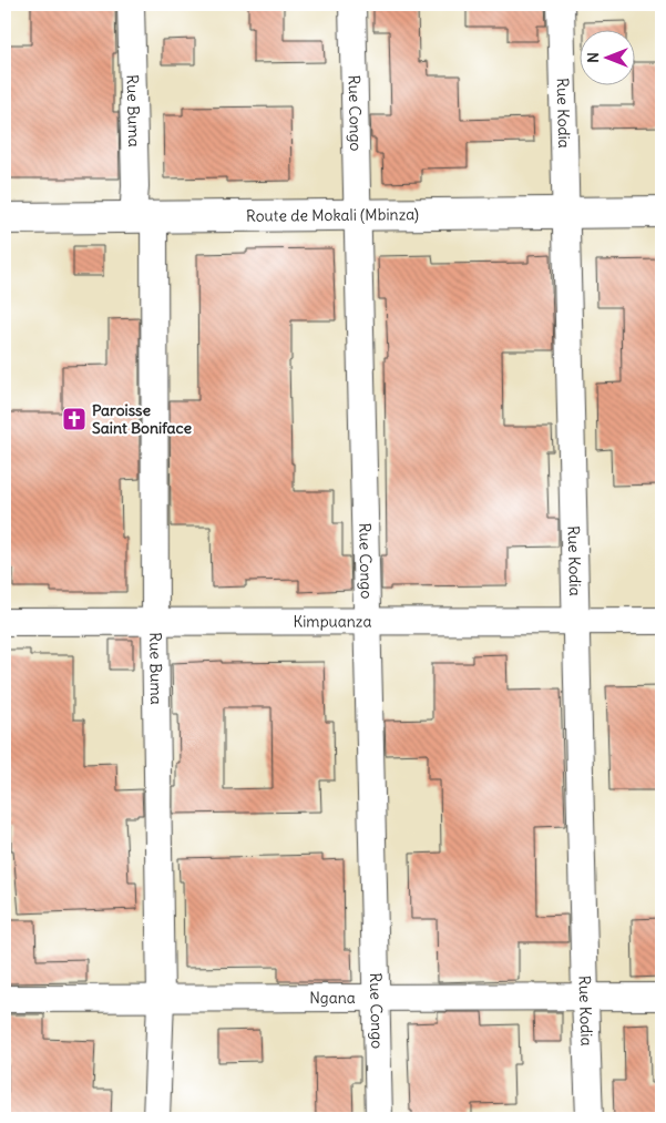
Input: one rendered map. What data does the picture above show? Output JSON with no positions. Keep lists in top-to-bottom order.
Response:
{
  "streets": {
    "street": [
      "Rue Buma",
      "Rue Congo",
      "Rue Kodia",
      "Route de Mokali (Mbinza)",
      "Kimpuanza",
      "Ngana"
    ]
  },
  "crossings": [
    ["Rue Buma", "Route de Mokali (Mbinza)"],
    ["Rue Buma", "Kimpuanza"],
    ["Rue Buma", "Ngana"],
    ["Rue Congo", "Route de Mokali (Mbinza)"],
    ["Rue Congo", "Kimpuanza"],
    ["Rue Congo", "Ngana"],
    ["Rue Kodia", "Route de Mokali (Mbinza)"],
    ["Rue Kodia", "Kimpuanza"],
    ["Rue Kodia", "Ngana"]
  ],
  "places": {
    "church": ["Paroisse Saint Boniface"]
  },
  "north": "left"
}
